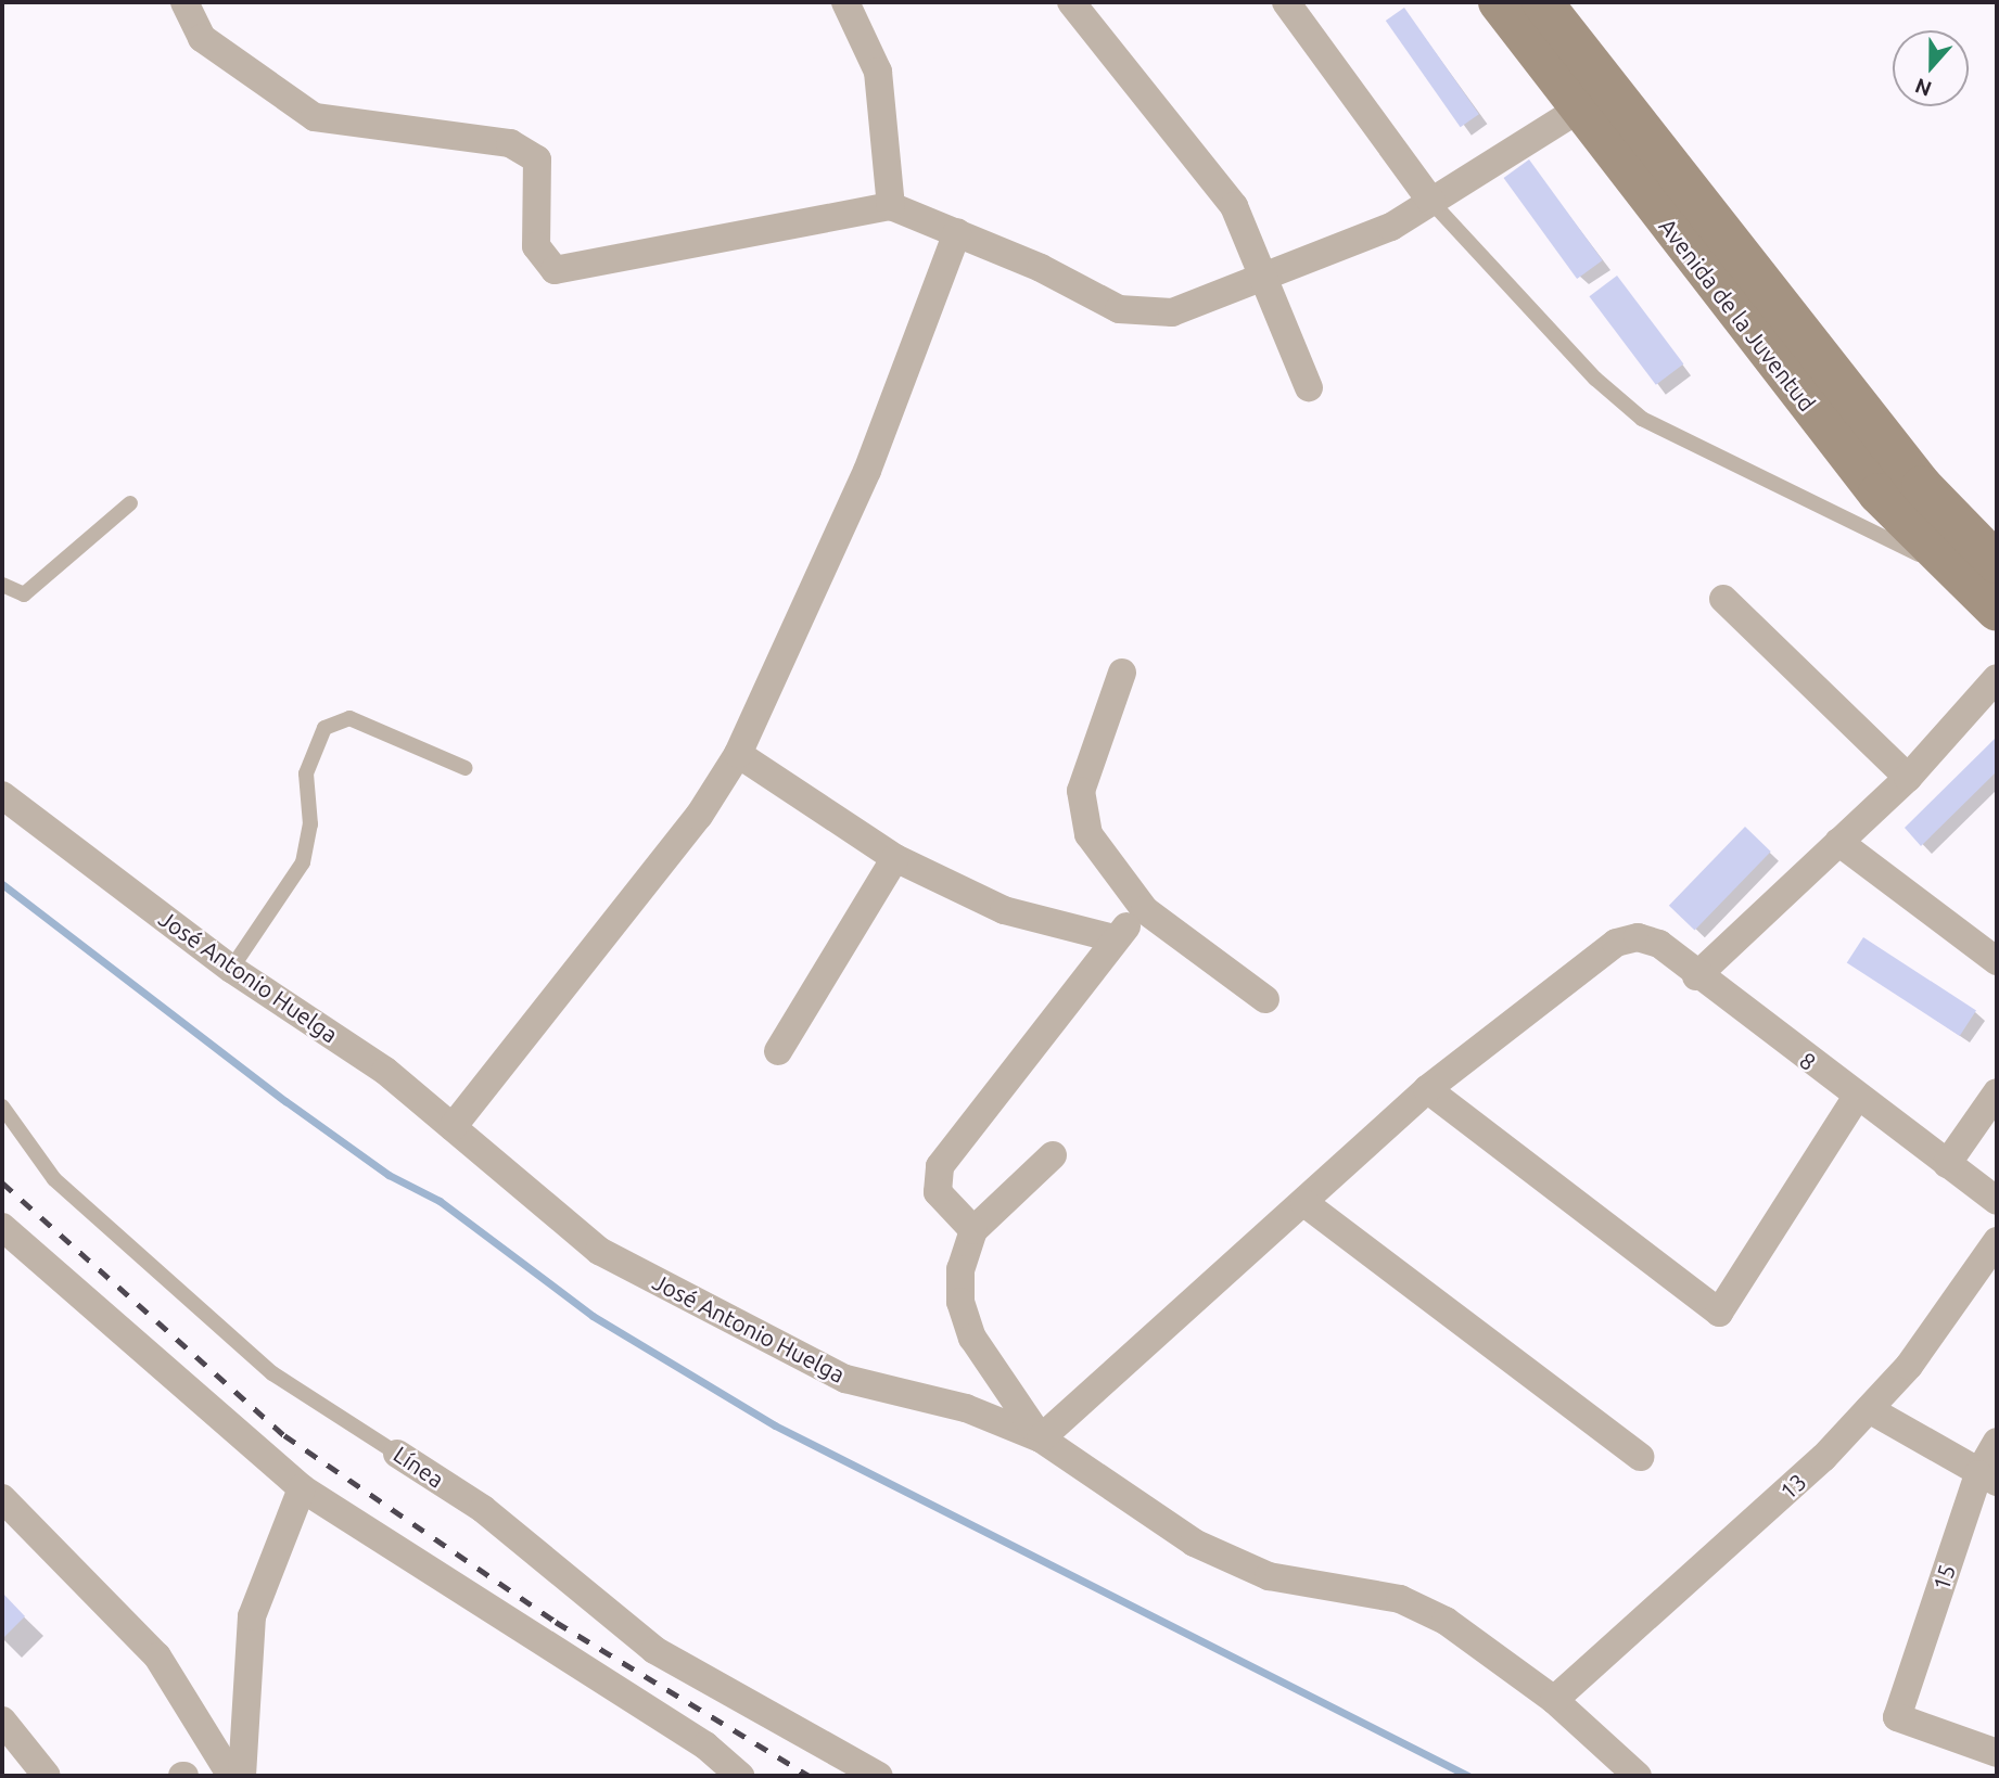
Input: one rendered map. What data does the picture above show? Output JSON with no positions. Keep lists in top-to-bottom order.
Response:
{
  "streets": {
    "main road": ["Avenida de la Juventud"],
    "street": [
      "José Antonio Huelga",
      "8",
      "Línea",
      "13",
      "15"
    ]
  },
  "crossings": [
    ["José Antonio Huelga", "13"]
  ],
  "north": "bottom"
}
